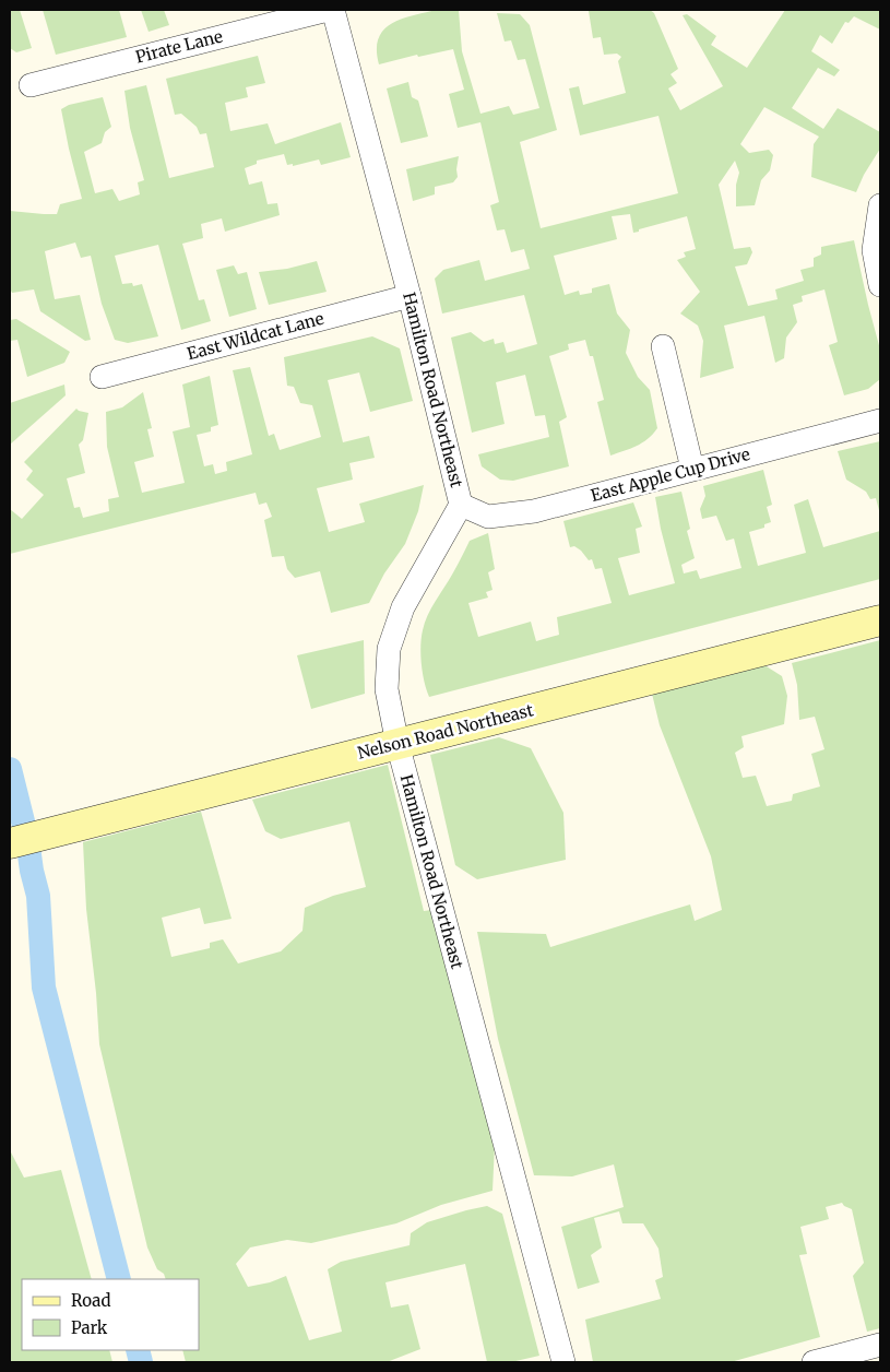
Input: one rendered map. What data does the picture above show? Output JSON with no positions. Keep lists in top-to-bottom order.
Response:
{
  "streets": {
    "street": [
      "Pirate Lane",
      "East Wildcat Lane",
      "Hamilton Road Northeast",
      "East Apple Cup Drive",
      "Nelson Road Northeast"
    ]
  },
  "crossings": [
    ["East Wildcat Lane", "Hamilton Road Northeast"],
    ["Hamilton Road Northeast", "East Apple Cup Drive"],
    ["Hamilton Road Northeast", "Nelson Road Northeast"]
  ],
  "legend": ["Road", "Park"]
}
